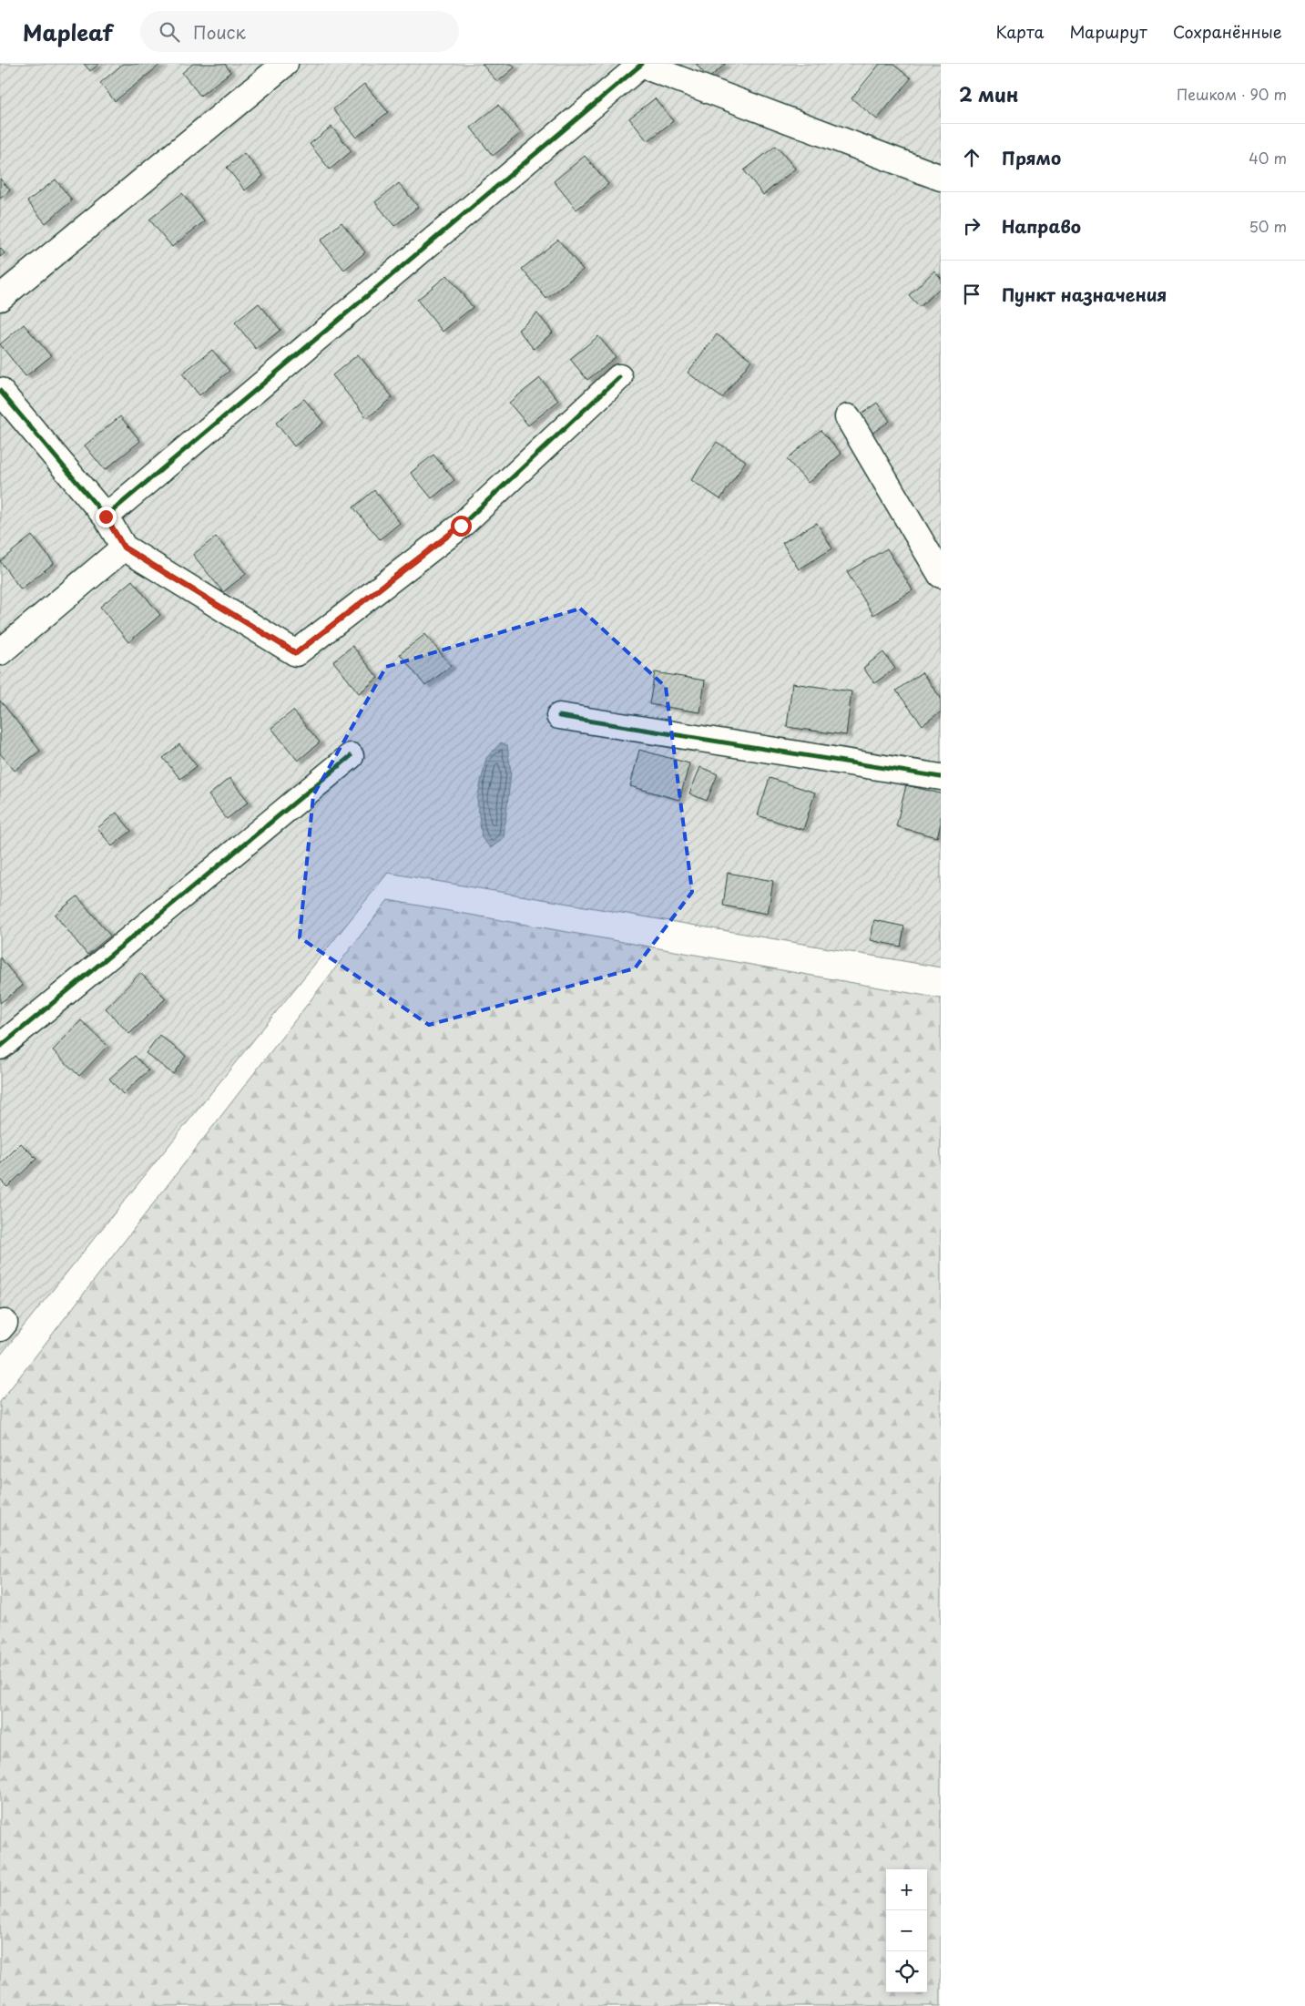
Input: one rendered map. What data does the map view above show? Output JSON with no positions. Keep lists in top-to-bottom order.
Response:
{
  "page": {
    "header": "Mapleaf",
    "search": "Поиск",
    "nav": ["Карта", "Маршрут", "Сохранённые"],
    "heading": ["2 мин", "Пешком · 90 m"],
    "list": [
      ["Прямо", "40 m"],
      ["Направо", "50 m"],
      "Пункт назначения"
    ],
    "map_buttons": ["+", "−"]
  }
}
